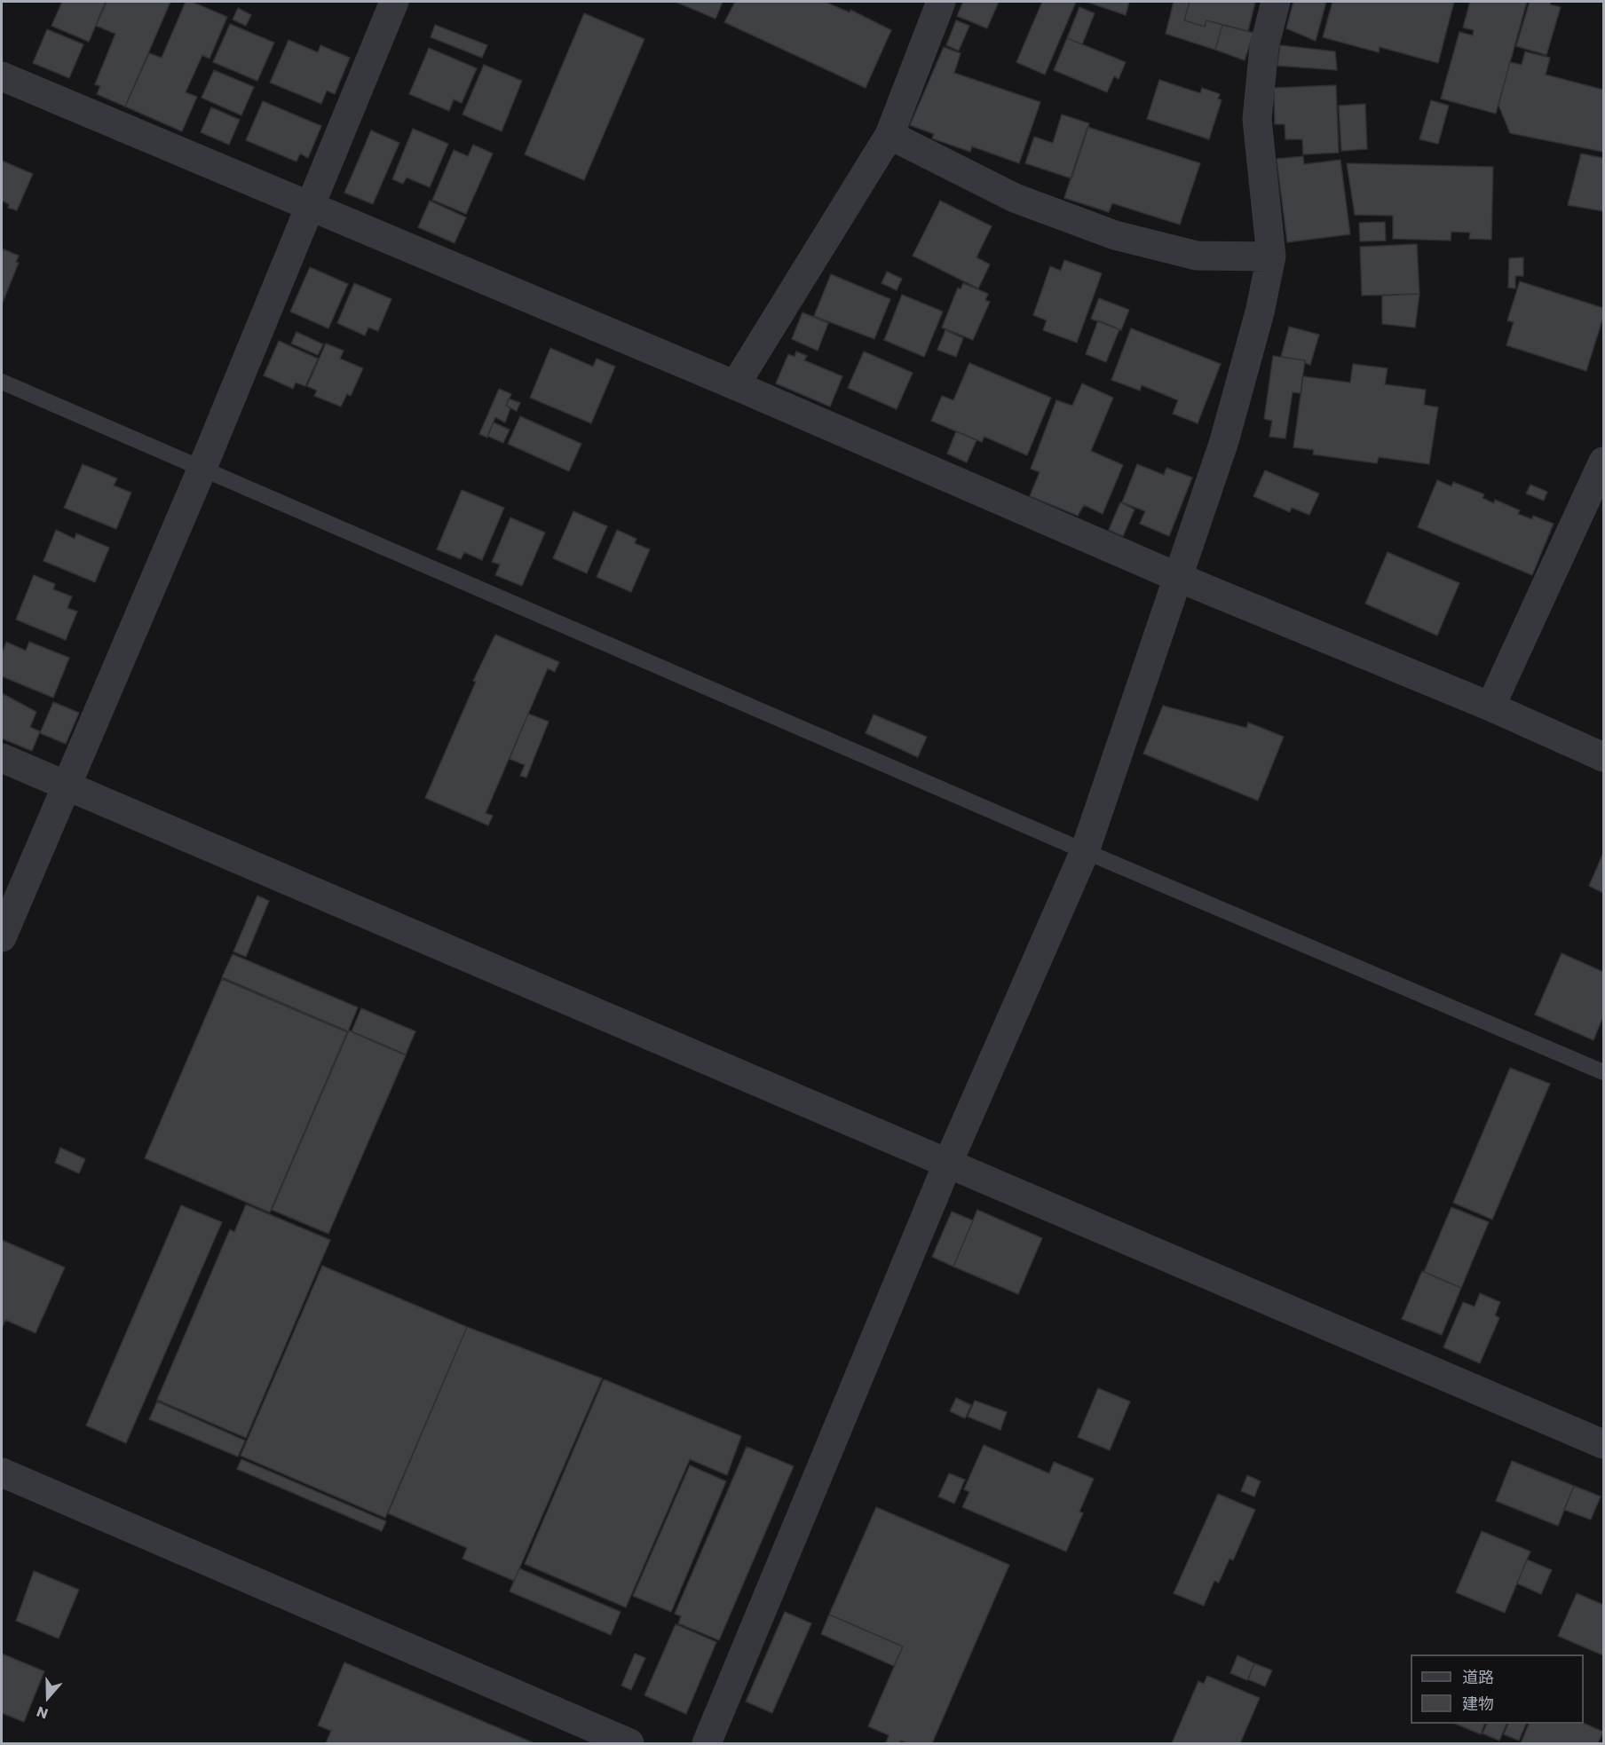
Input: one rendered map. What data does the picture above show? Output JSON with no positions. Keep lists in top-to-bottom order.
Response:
{
  "legend": ["道路", "建物"],
  "north": "bottom"
}
